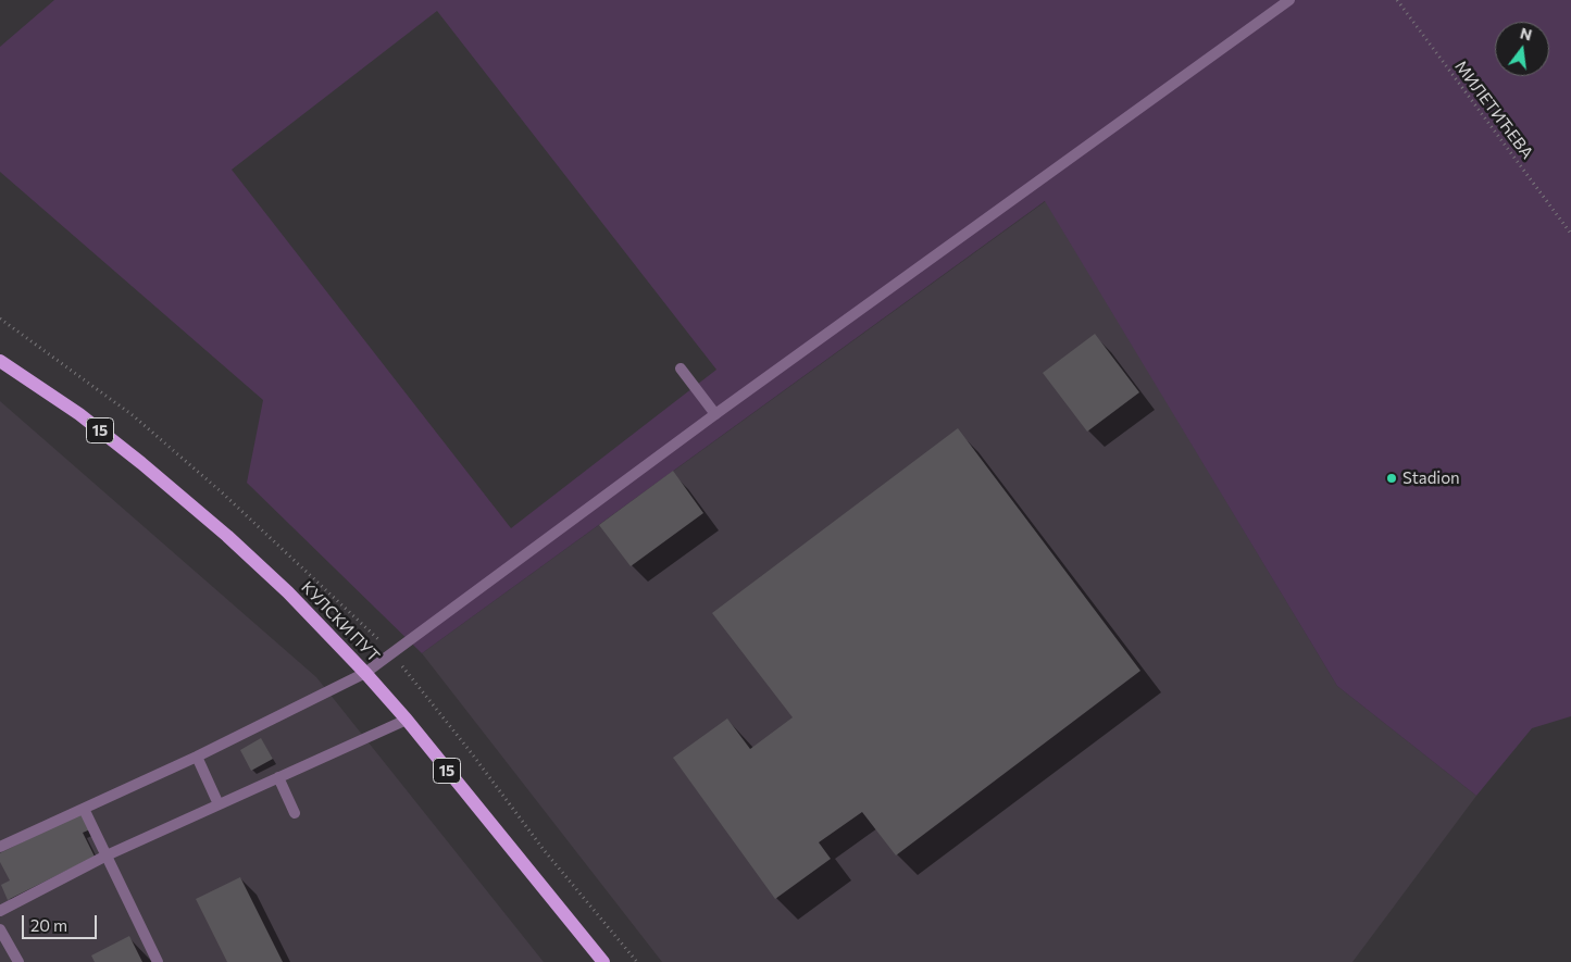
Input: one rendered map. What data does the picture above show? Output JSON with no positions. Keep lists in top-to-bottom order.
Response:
{
  "streets": {
    "main road": ["15", "КУЛСКИ ПУТ"],
    "path": ["МИЛЕТИЋЕВА"]
  },
  "places": ["Stadion"],
  "scale_bar": "20 m",
  "north": "top"
}
